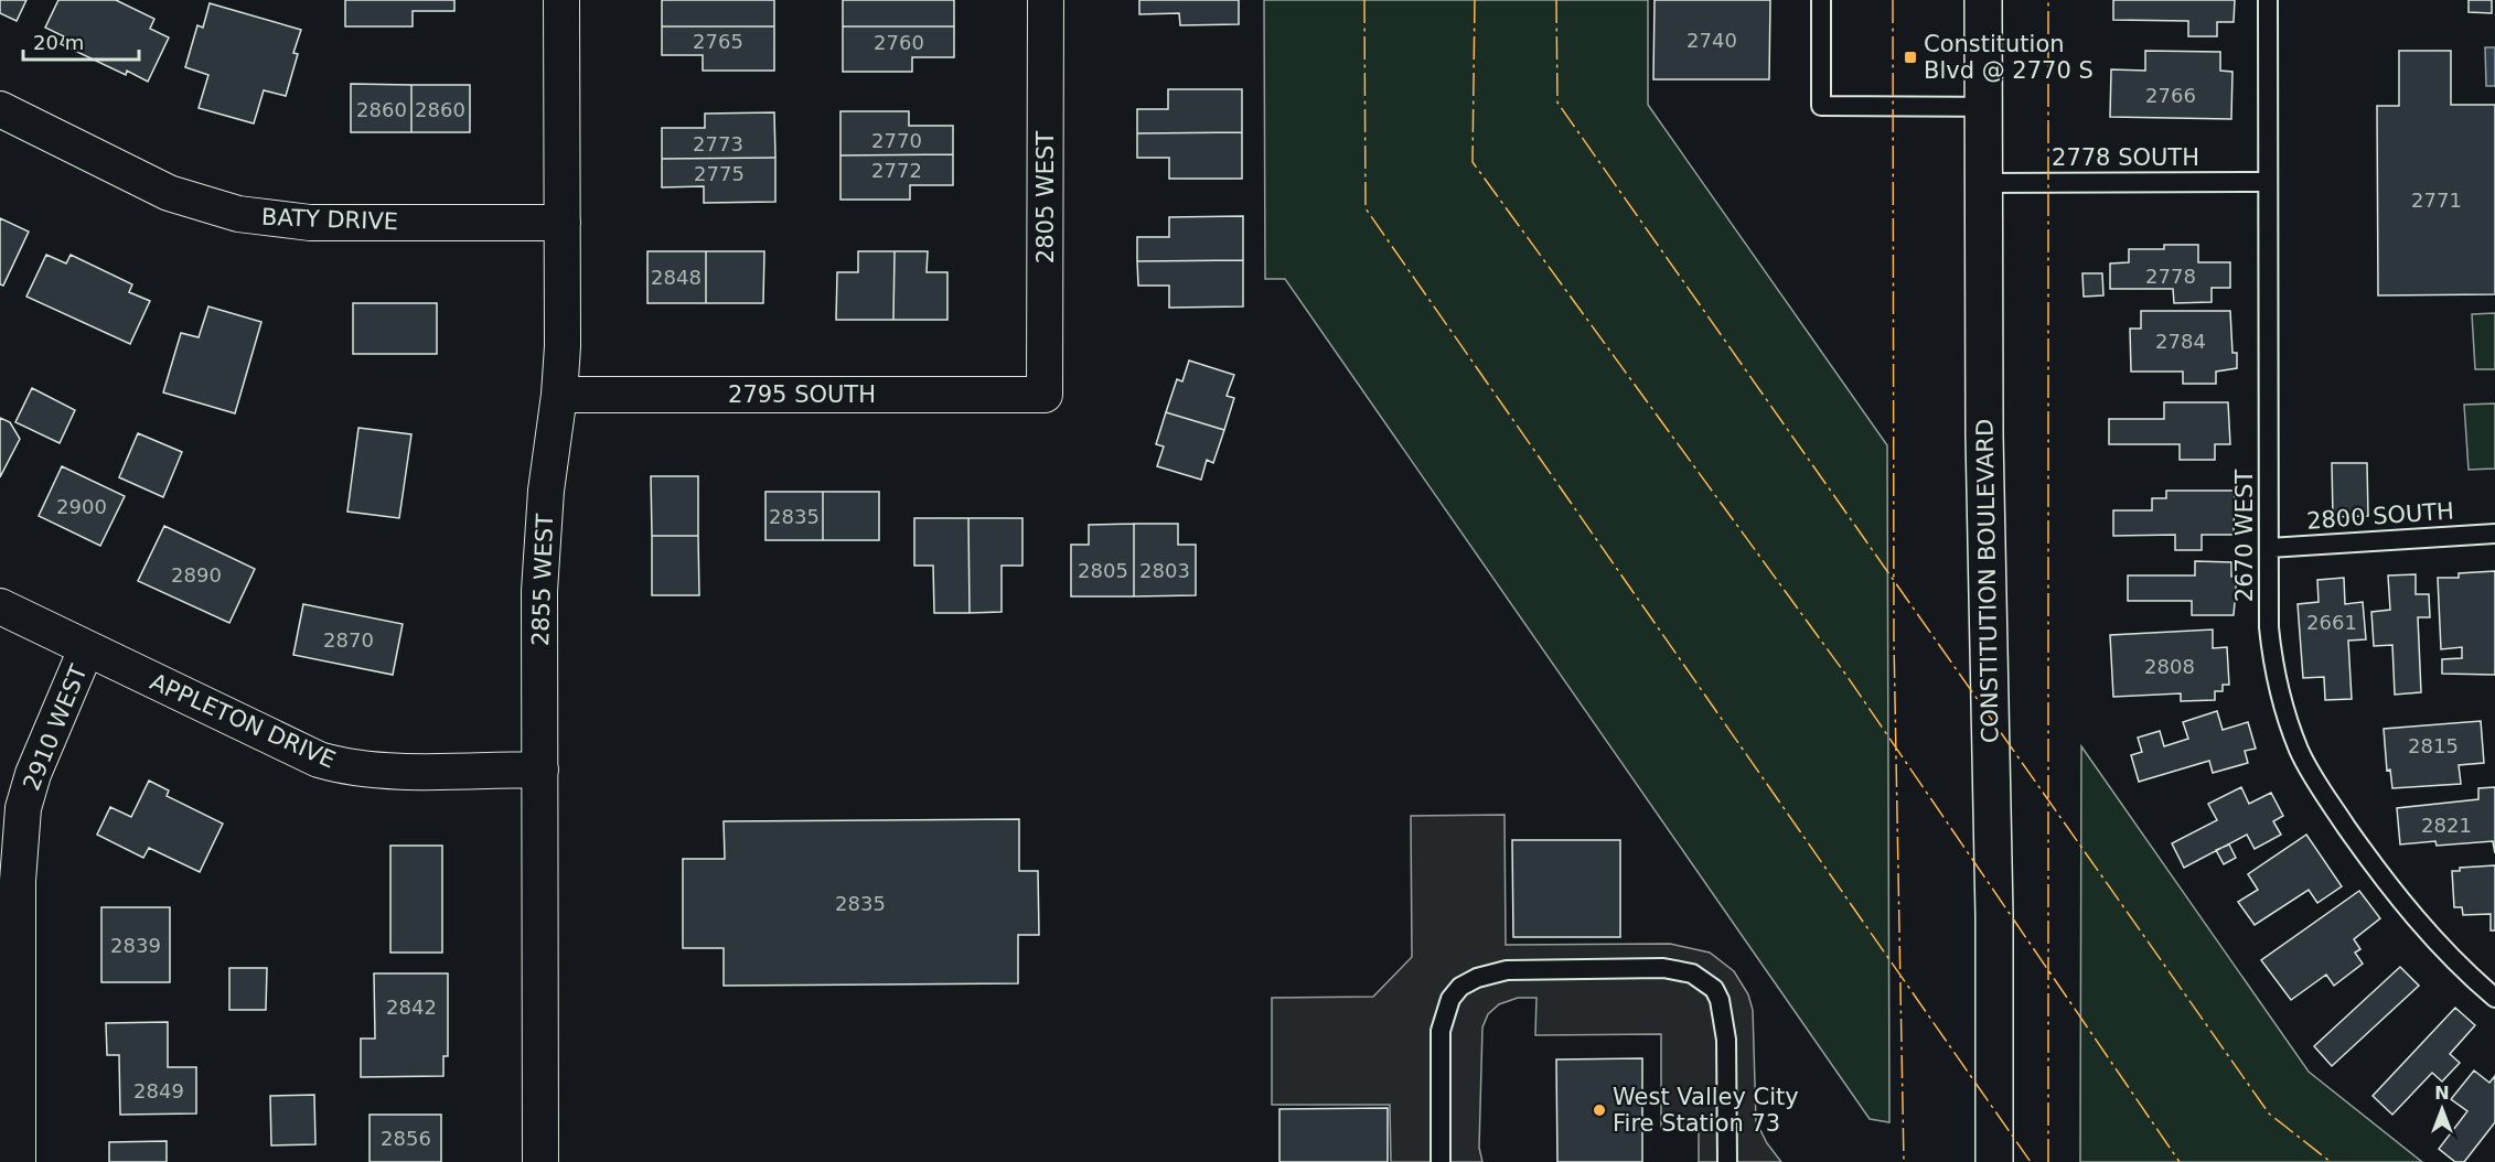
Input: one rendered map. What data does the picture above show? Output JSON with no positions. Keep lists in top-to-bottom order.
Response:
{
  "streets": {
    "street": [
      "2805 WEST",
      "BATY DRIVE",
      "2795 SOUTH",
      "2855 WEST",
      "CONSTITUTION BOULEVARD",
      "APPLETON DRIVE",
      "2910 WEST"
    ],
    "lane": ["2778 SOUTH", "2800 SOUTH", "2670 WEST"]
  },
  "crossings": [
    ["2778 SOUTH", "2670 WEST"],
    ["2778 SOUTH", "CONSTITUTION BOULEVARD"],
    ["2805 WEST", "2795 SOUTH"],
    ["BATY DRIVE", "2855 WEST"],
    ["2795 SOUTH", "2855 WEST"],
    ["2800 SOUTH", "2670 WEST"],
    ["2855 WEST", "APPLETON DRIVE"],
    ["APPLETON DRIVE", "2910 WEST"]
  ],
  "places": {
    "transit": ["Constitution Blvd @ 2770 S"],
    "other": ["West Valley City Fire Station 73"]
  },
  "house_numbers": [
    "2740",
    "2765",
    "2760",
    "2766",
    "2860",
    "2860",
    "2770",
    "2773",
    "2772",
    "2775",
    "2771",
    "2778",
    "2848",
    "2784",
    "2900",
    "2835",
    "2805",
    "2803",
    "2890",
    "2661",
    "2870",
    "2808",
    "2815",
    "2821",
    "2835",
    "2839",
    "2842",
    "2849",
    "2856"
  ],
  "scale_bar": "20 m",
  "north": "top"
}
